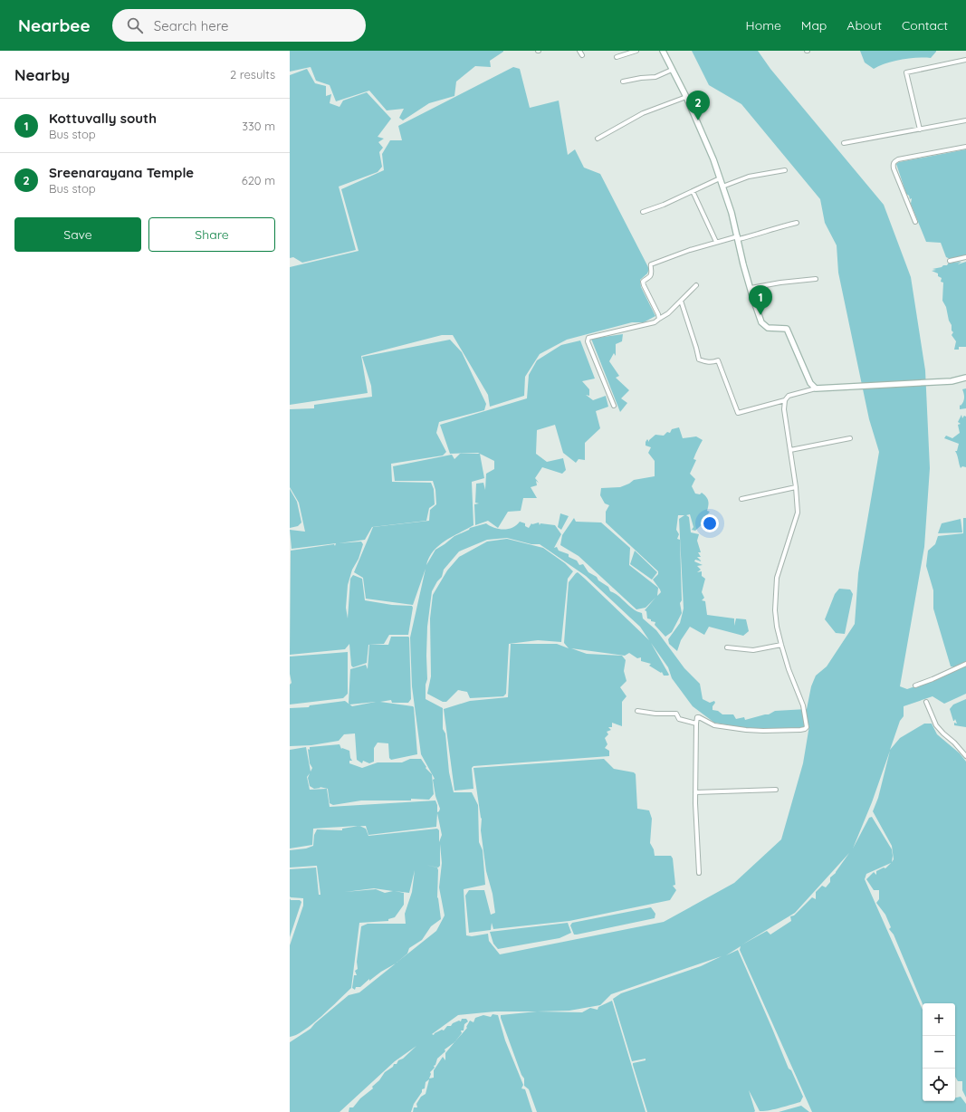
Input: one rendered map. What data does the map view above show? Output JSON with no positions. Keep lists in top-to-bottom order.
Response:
{
  "page": {
    "header": "Nearbee",
    "search": "Search here",
    "nav": [
      "Home",
      "Map",
      "About",
      "Contact"
    ],
    "heading": ["Nearby", "2 results"],
    "pins": ["2", "1"],
    "list": [
      {
        "mark": "1",
        "name": "Kottuvally south",
        "note": "Bus stop",
        "value": "330 m"
      },
      {
        "mark": "2",
        "name": "Sreenarayana Temple",
        "note": "Bus stop",
        "value": "620 m"
      }
    ],
    "buttons": ["Save", "Share"],
    "map_buttons": ["+", "−"]
  }
}
